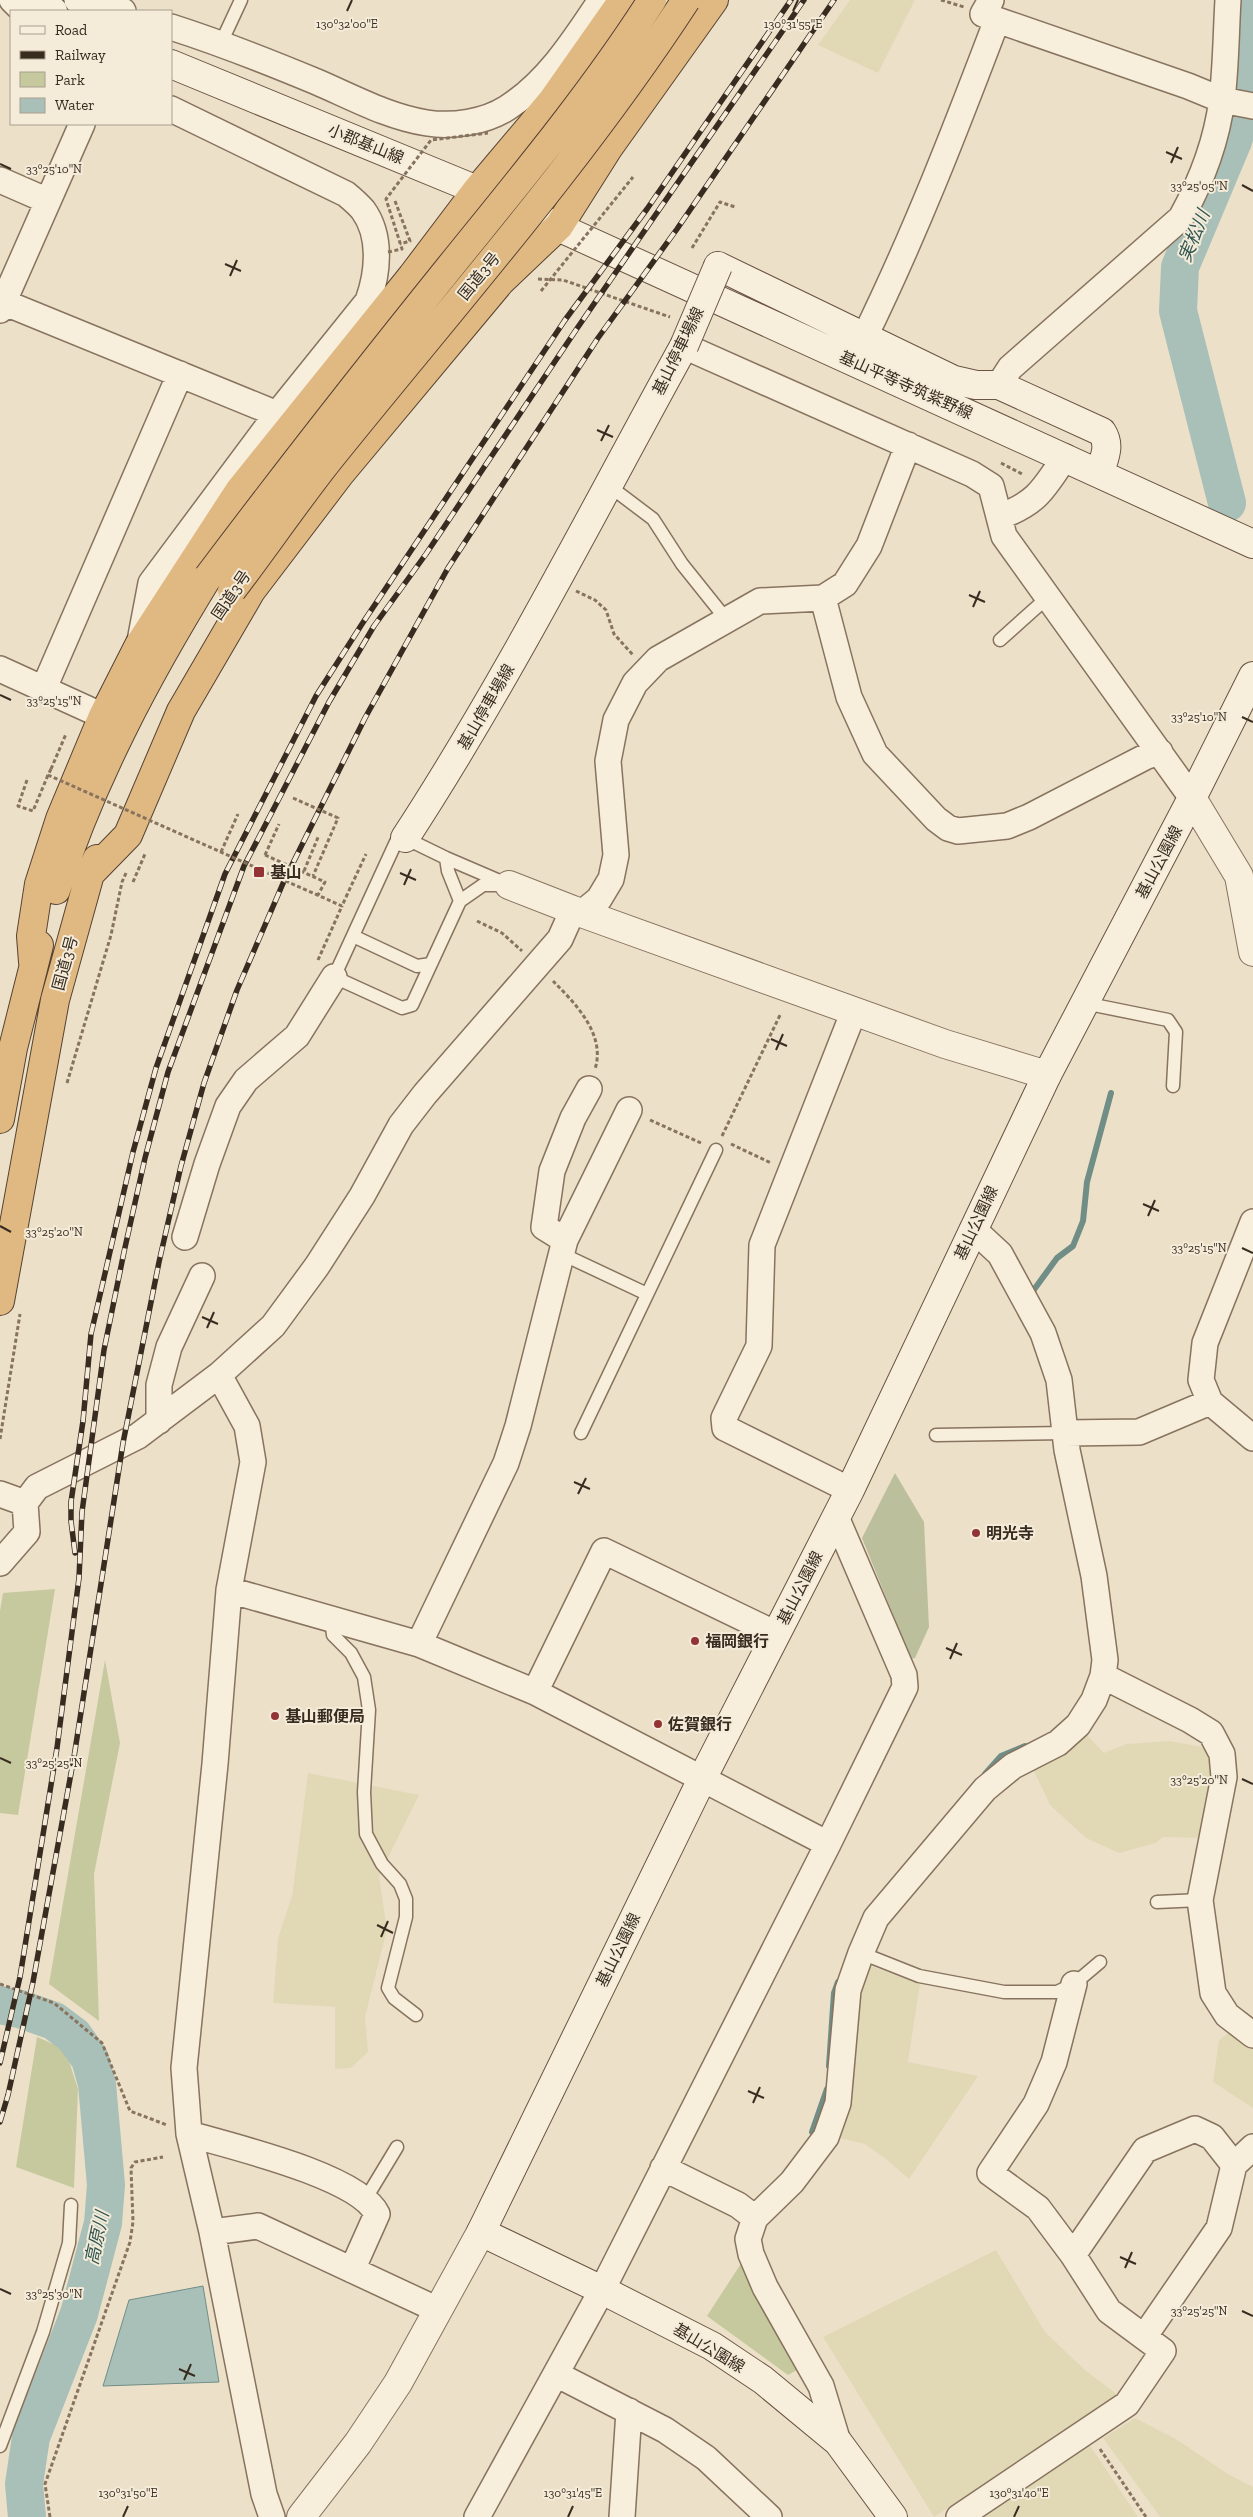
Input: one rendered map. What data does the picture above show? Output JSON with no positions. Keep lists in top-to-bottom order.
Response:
{
  "streets": {
    "highway": ["国道3号"],
    "main road": [
      "小郡基山線",
      "基山停車場線",
      "基山平等寺筑紫野線",
      "基山公園線"
    ]
  },
  "crossings": [
    ["小郡基山線", "基山平等寺筑紫野線"],
    ["基山停車場線", "基山平等寺筑紫野線"]
  ],
  "water": ["実松川", "高原川"],
  "places": {
    "transit": ["基山"],
    "other": [
      "明光寺",
      "福岡銀行",
      "基山郵便局",
      "佐賀銀行"
    ]
  },
  "legend": [
    "Road",
    "Railway",
    "Park",
    "Water"
  ],
  "coordinates": [
    "130°32'00\"E",
    "130°31'55\"E",
    "33°25'10\"N",
    "33°25'05\"N",
    "33°25'15\"N",
    "33°25'20\"N",
    "33°25'25\"N",
    "33°25'30\"N",
    "130°31'50\"E",
    "130°31'45\"E",
    "130°31'40\"E"
  ]
}
